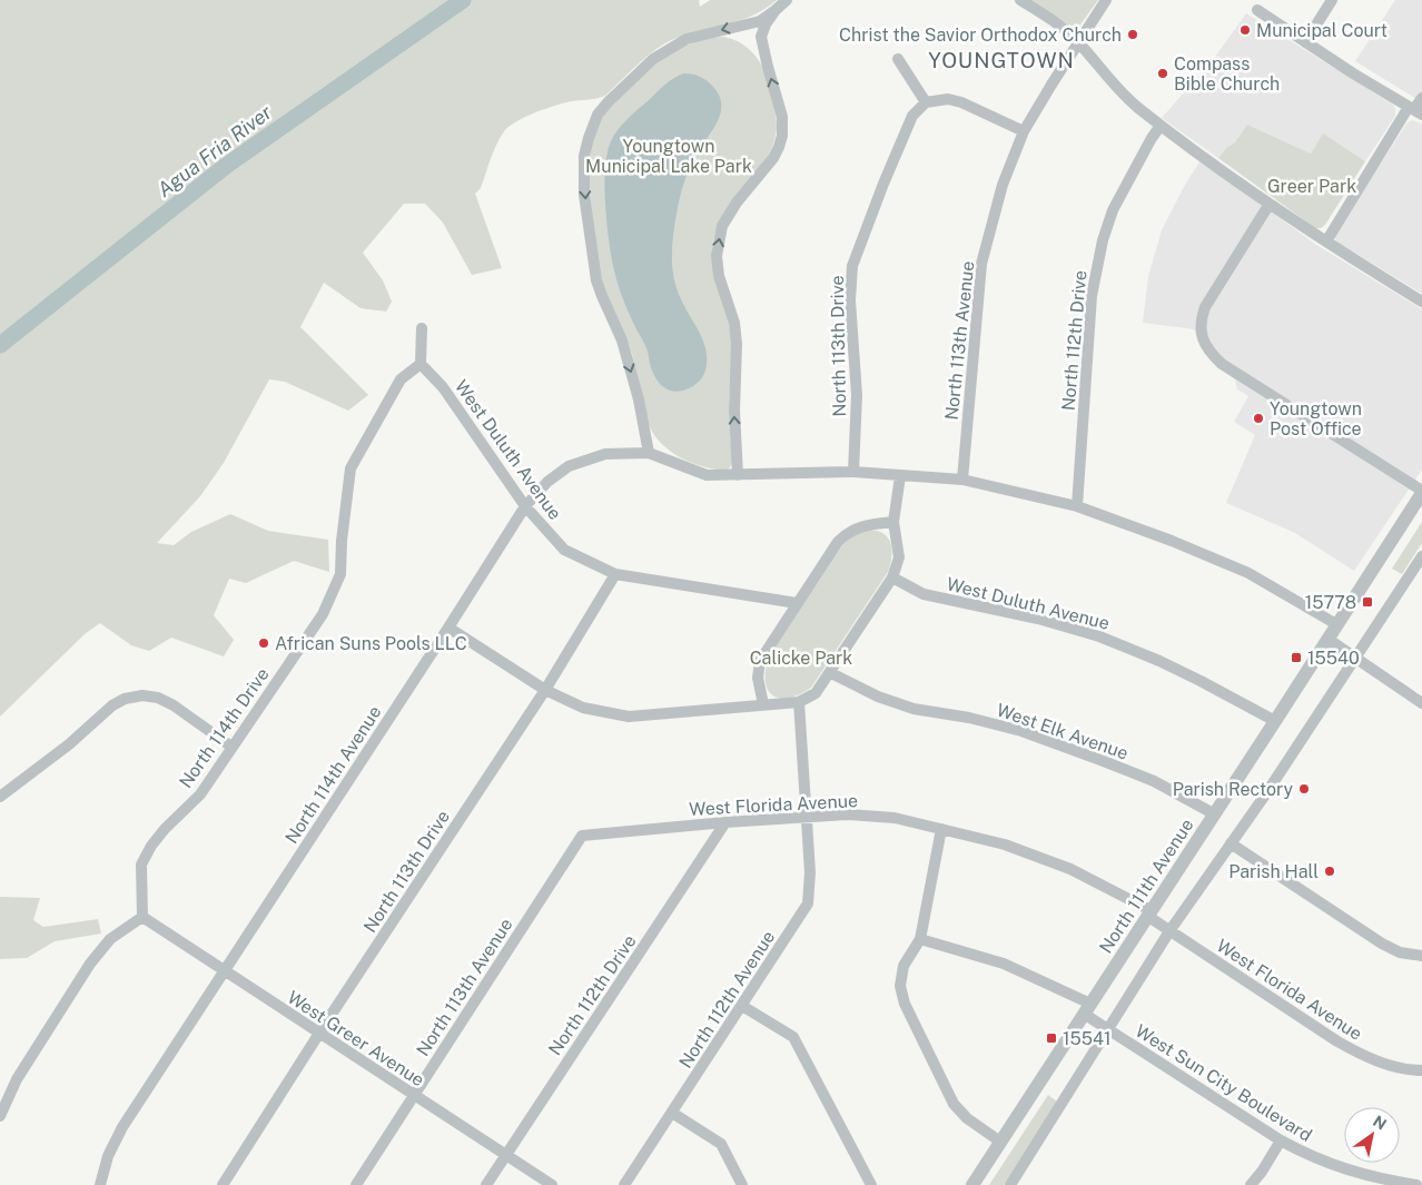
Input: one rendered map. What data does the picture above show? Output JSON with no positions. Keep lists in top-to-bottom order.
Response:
{
  "streets": {
    "street": [
      "North 113th Avenue",
      "North 112th Drive",
      "North 113th Drive",
      "West Duluth Avenue",
      "North 114th Drive",
      "West Elk Avenue",
      "North 114th Avenue",
      "West Florida Avenue",
      "North 111th Avenue",
      "North 112th Avenue",
      "West Greer Avenue",
      "West Sun City Boulevard"
    ]
  },
  "crossings": [
    ["North 113th Avenue", "West Florida Avenue"],
    ["North 113th Avenue", "West Greer Avenue"],
    ["North 112th Drive", "West Florida Avenue"],
    ["North 112th Drive", "West Greer Avenue"],
    ["North 113th Drive", "West Duluth Avenue"],
    ["North 113th Drive", "West Greer Avenue"],
    ["West Duluth Avenue", "North 114th Drive"],
    ["West Duluth Avenue", "North 114th Avenue"],
    ["West Duluth Avenue", "North 111th Avenue"],
    ["North 114th Drive", "West Greer Avenue"],
    ["West Elk Avenue", "North 111th Avenue"],
    ["North 114th Avenue", "West Greer Avenue"],
    ["West Florida Avenue", "North 111th Avenue"],
    ["West Florida Avenue", "North 112th Avenue"],
    ["North 111th Avenue", "West Sun City Boulevard"]
  ],
  "districts": ["YOUNGTOWN"],
  "water": ["Agua Fria River"],
  "parks": ["Youngtown Municipal Lake Park", "Greer Park", "Calicke Park"],
  "places": {
    "other": [
      "Municipal Court",
      "Christ the Savior Orthodox Church",
      "Compass Bible Church",
      "Youngtown Post Office",
      "African Suns Pools LLC",
      "Parish Rectory",
      "Parish Hall"
    ],
    "transit": ["15778", "15540", "15541"]
  },
  "north": "top right"
}
